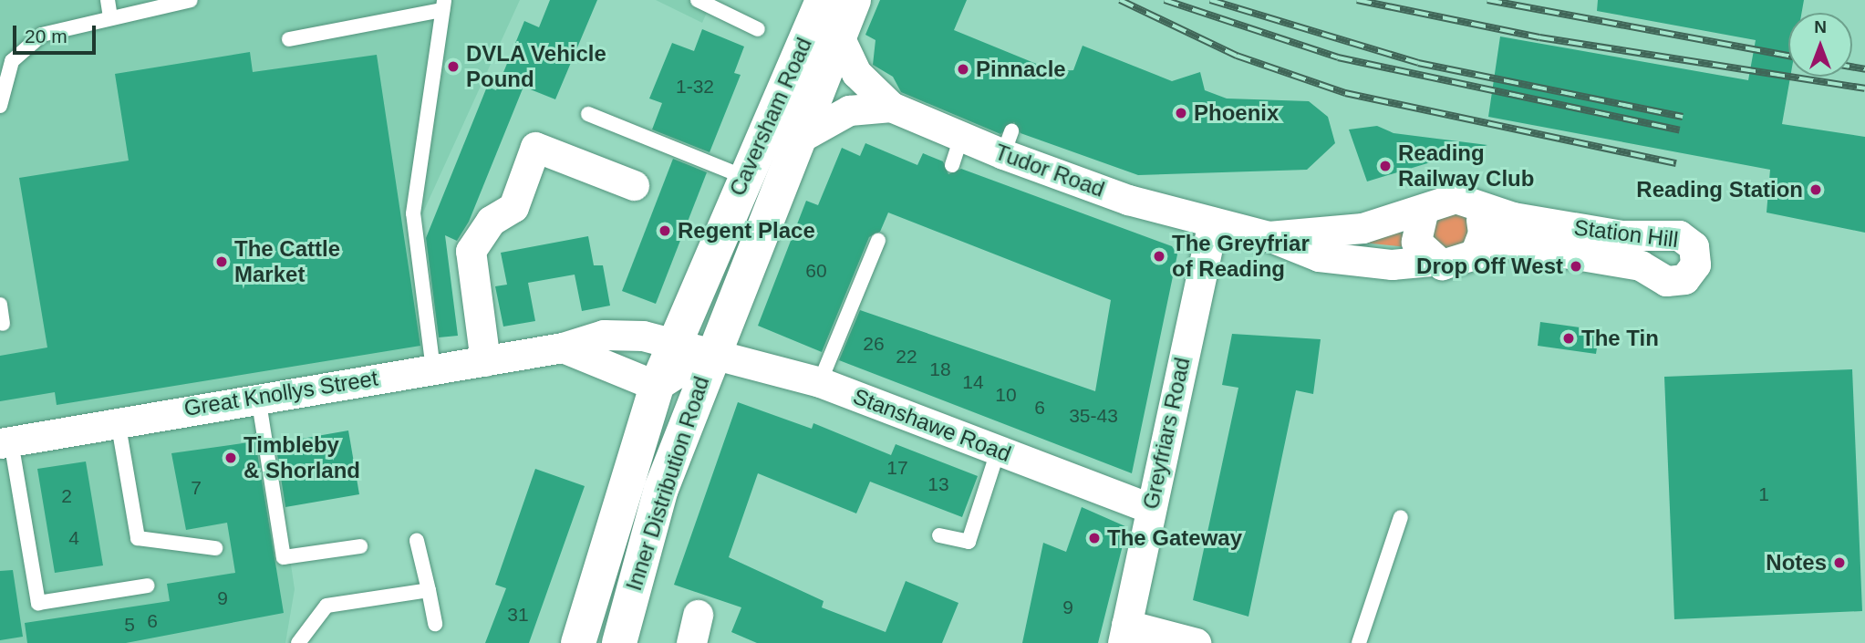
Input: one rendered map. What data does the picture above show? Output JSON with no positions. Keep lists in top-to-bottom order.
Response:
{
  "streets": {
    "main road": ["Caversham Road", "Inner Distribution Road"],
    "street": [
      "Tudor Road",
      "Station Hill",
      "Great Knollys Street",
      "Stanshawe Road",
      "Greyfriars Road"
    ]
  },
  "crossings": [
    ["Caversham Road", "Tudor Road"],
    ["Caversham Road", "Great Knollys Street"],
    ["Caversham Road", "Stanshawe Road"],
    ["Caversham Road", "Inner Distribution Road"],
    ["Tudor Road", "Station Hill"],
    ["Tudor Road", "Greyfriars Road"],
    ["Station Hill", "Greyfriars Road"],
    ["Great Knollys Street", "Stanshawe Road"],
    ["Great Knollys Street", "Inner Distribution Road"],
    ["Stanshawe Road", "Greyfriars Road"],
    ["Stanshawe Road", "Inner Distribution Road"]
  ],
  "places": [
    "DVLA Vehicle Pound",
    "Pinnacle",
    "Phoenix",
    "Reading Railway Club",
    "Reading Station",
    "Regent Place",
    "The Greyfriar of Reading",
    "The Cattle Market",
    "Drop Off West",
    "The Tin",
    "Timbleby & Shorland",
    "The Gateway",
    "Notes"
  ],
  "house_numbers": [
    "1-32",
    "60",
    "26",
    "22",
    "18",
    "14",
    "10",
    "6",
    "35-43",
    "17",
    "13",
    "7",
    "1",
    "2",
    "4",
    "9",
    "9",
    "31",
    "6",
    "5"
  ],
  "scale_bar": "20 m",
  "north": "top"
}
